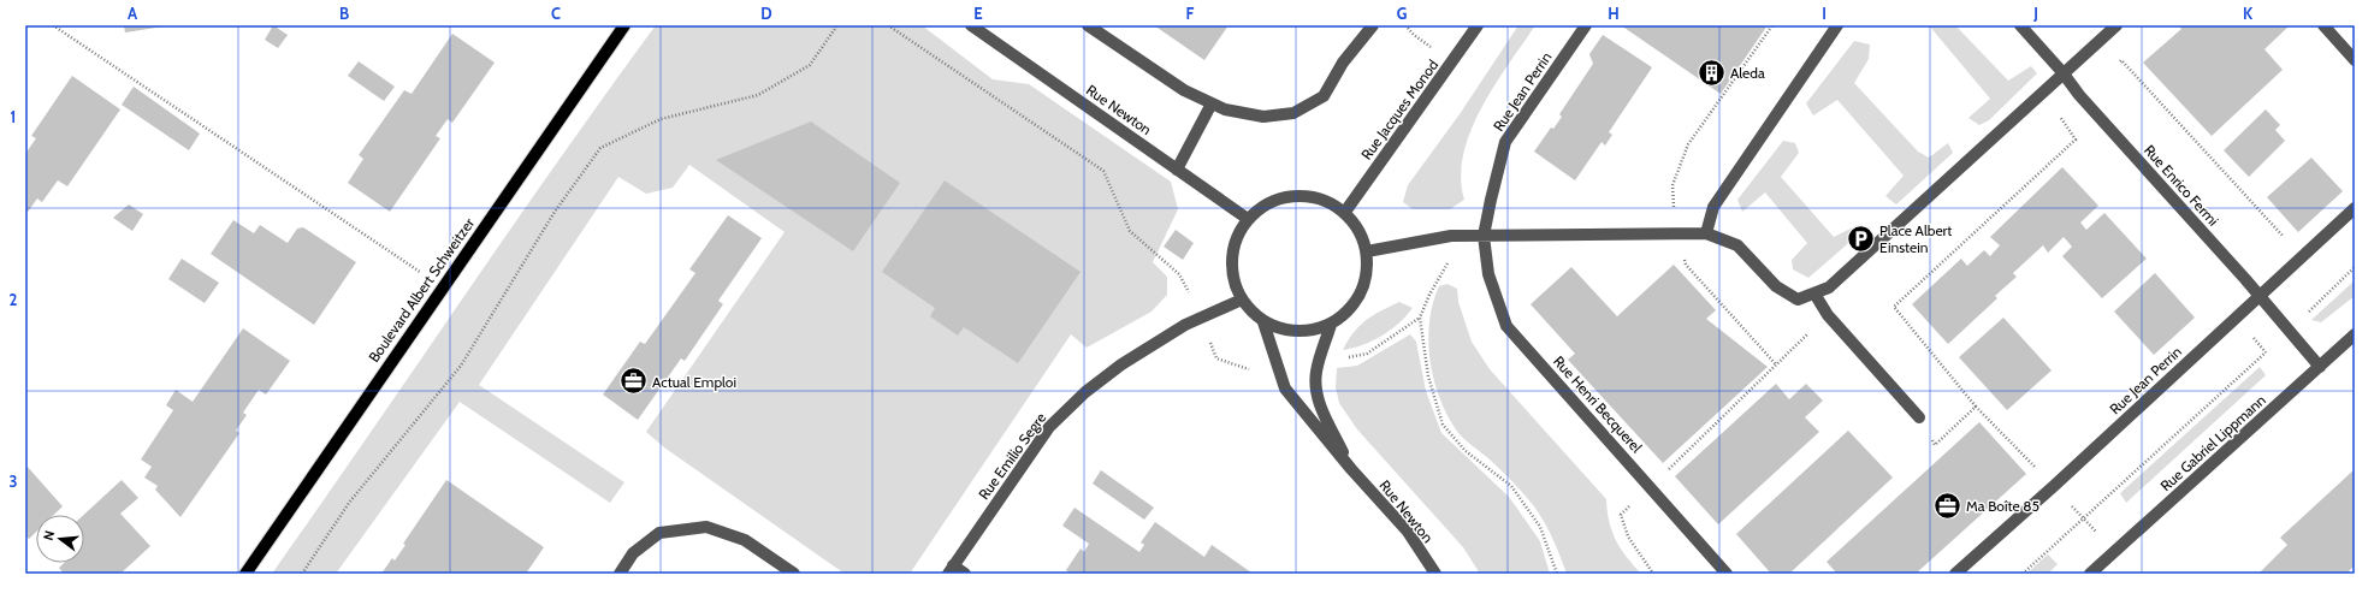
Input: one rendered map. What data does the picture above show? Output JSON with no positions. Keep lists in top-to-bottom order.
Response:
{
  "streets": {
    "main road": ["Boulevard Albert Schweitzer"],
    "street": [
      "Rue Jean Perrin",
      "Rue Newton",
      "Rue Jacques Monod",
      "Rue Enrico Fermi",
      "Rue Henri Becquerel",
      "Rue Gabriel Lippmann",
      "Rue Emilio Segre"
    ]
  },
  "crossings": [
    ["Rue Jean Perrin", "Rue Enrico Fermi"],
    ["Rue Jean Perrin", "Rue Henri Becquerel"],
    ["Rue Newton", "Rue Jacques Monod"],
    ["Rue Newton", "Rue Emilio Segre"],
    ["Rue Jacques Monod", "Rue Emilio Segre"],
    ["Rue Enrico Fermi", "Rue Gabriel Lippmann"]
  ],
  "places": {
    "building": ["Aleda"],
    "parking": ["Place Albert Einstein"],
    "office": ["Actual Emploi", "Ma Boîte 85"]
  },
  "north": "left",
  "grid": {
    "columns": [
      "A",
      "B",
      "C",
      "D",
      "E",
      "F",
      "G",
      "H",
      "I",
      "J",
      "K"
    ],
    "rows": ["1", "2", "3"]
  }
}
